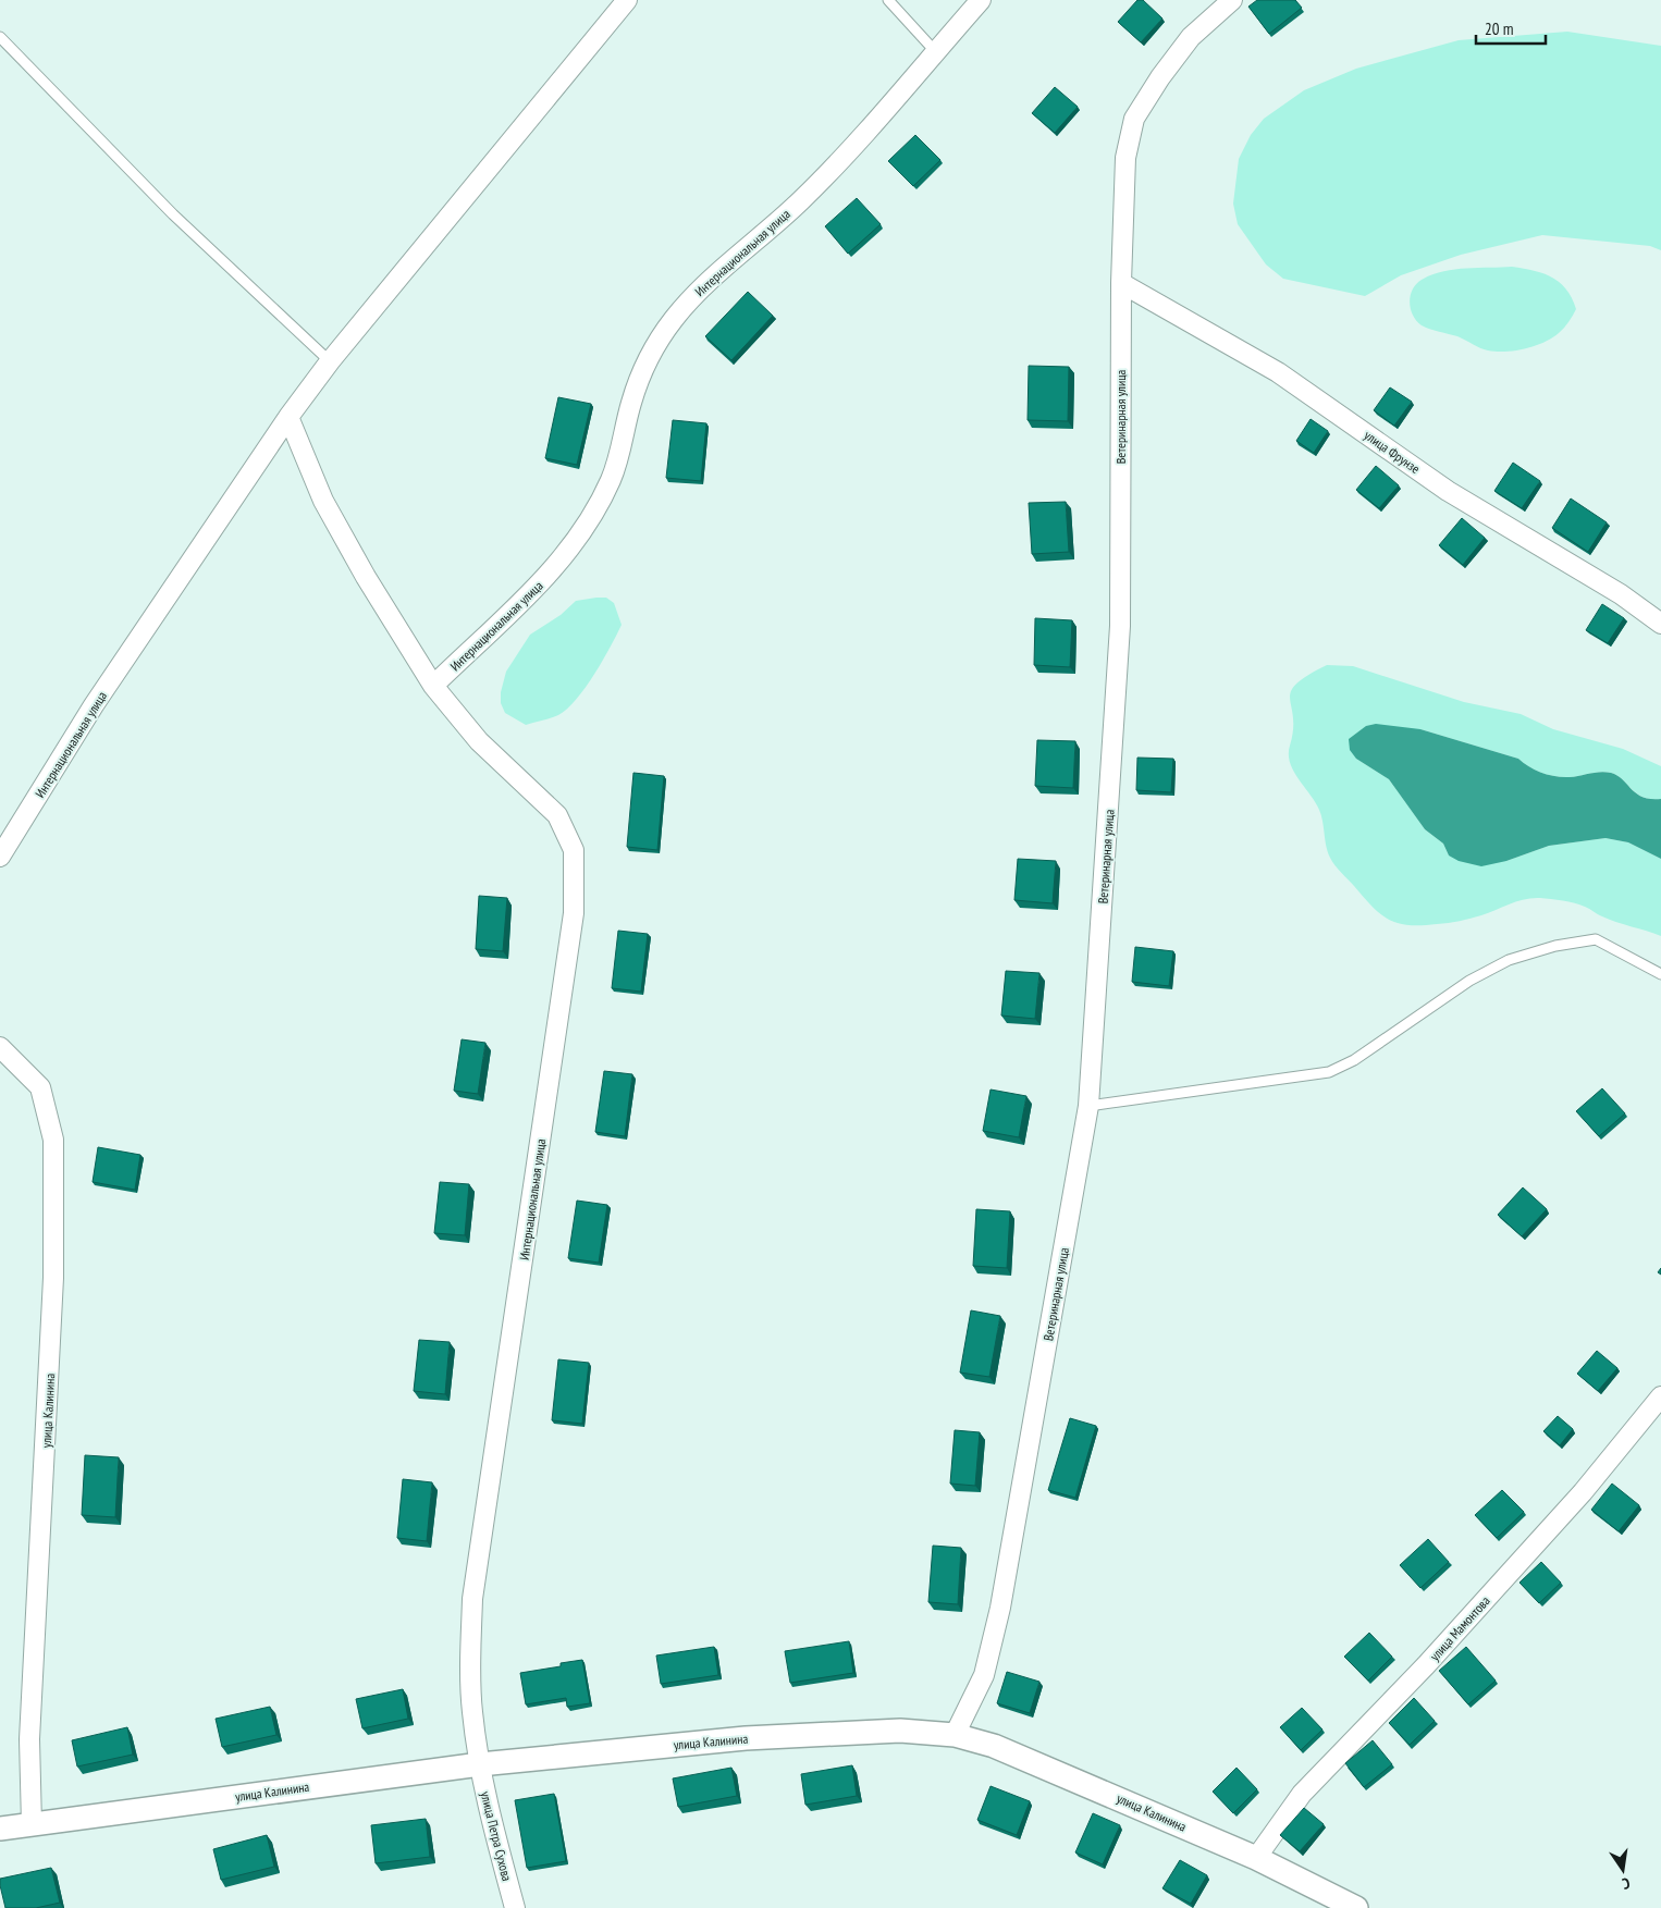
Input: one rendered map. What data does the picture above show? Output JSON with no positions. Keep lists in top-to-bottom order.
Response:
{
  "streets": {
    "street": [
      "Интернациональная улица",
      "Ветеринарная улица",
      "улица Фрунзе",
      "улица Калинина",
      "улица Мамонтова",
      "улица Петра Сухова"
    ]
  },
  "crossings": [
    ["Интернациональная улица", "улица Калинина"],
    ["Интернациональная улица", "улица Петра Сухова"],
    ["Ветеринарная улица", "улица Фрунзе"],
    ["Ветеринарная улица", "улица Калинина"],
    ["улица Калинина", "улица Мамонтова"],
    ["улица Калинина", "улица Петра Сухова"]
  ],
  "scale_bar": "20 m",
  "north": "bottom"
}
